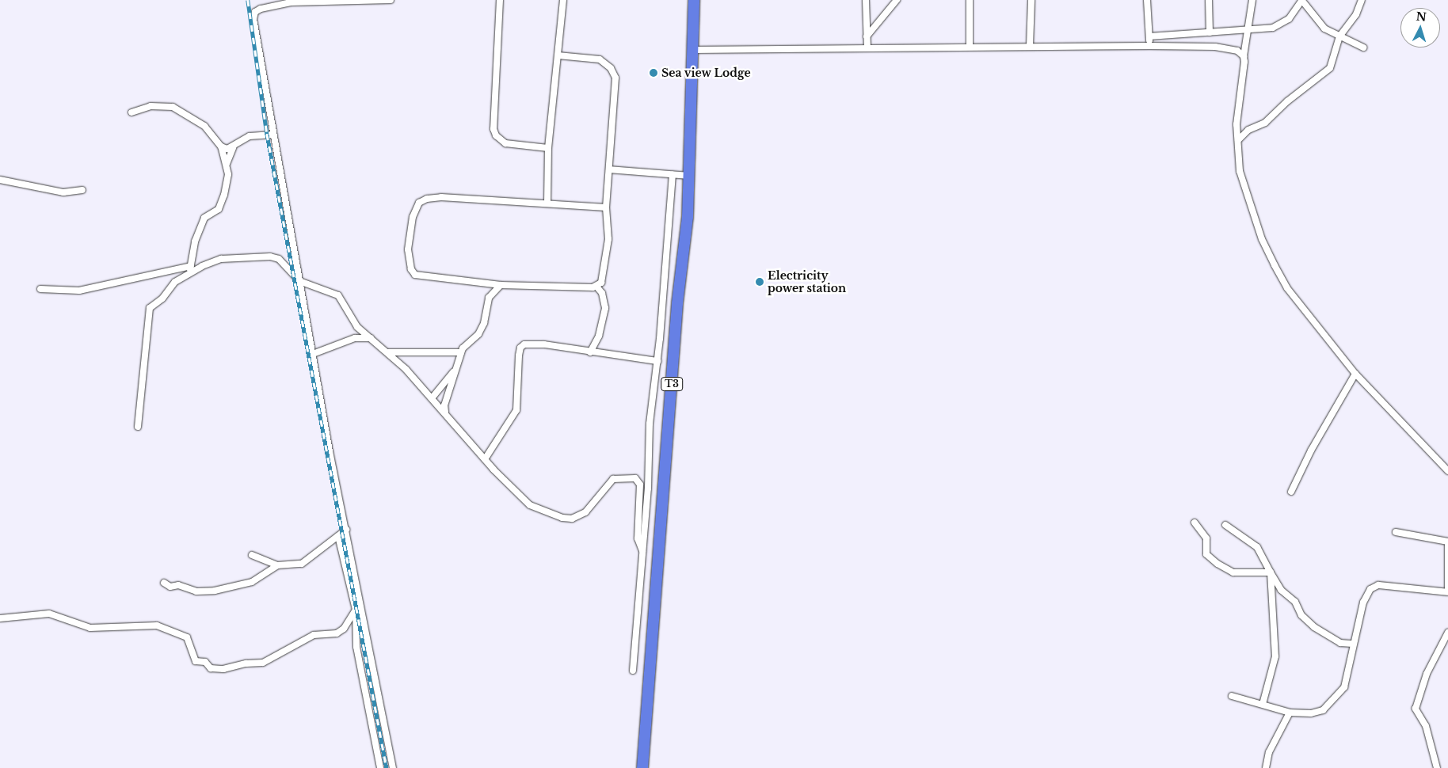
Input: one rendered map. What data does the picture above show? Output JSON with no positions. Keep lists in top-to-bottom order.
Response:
{
  "streets": {
    "highway": ["T3"]
  },
  "places": ["Sea view Lodge", "Electricity power station"],
  "north": "top"
}
